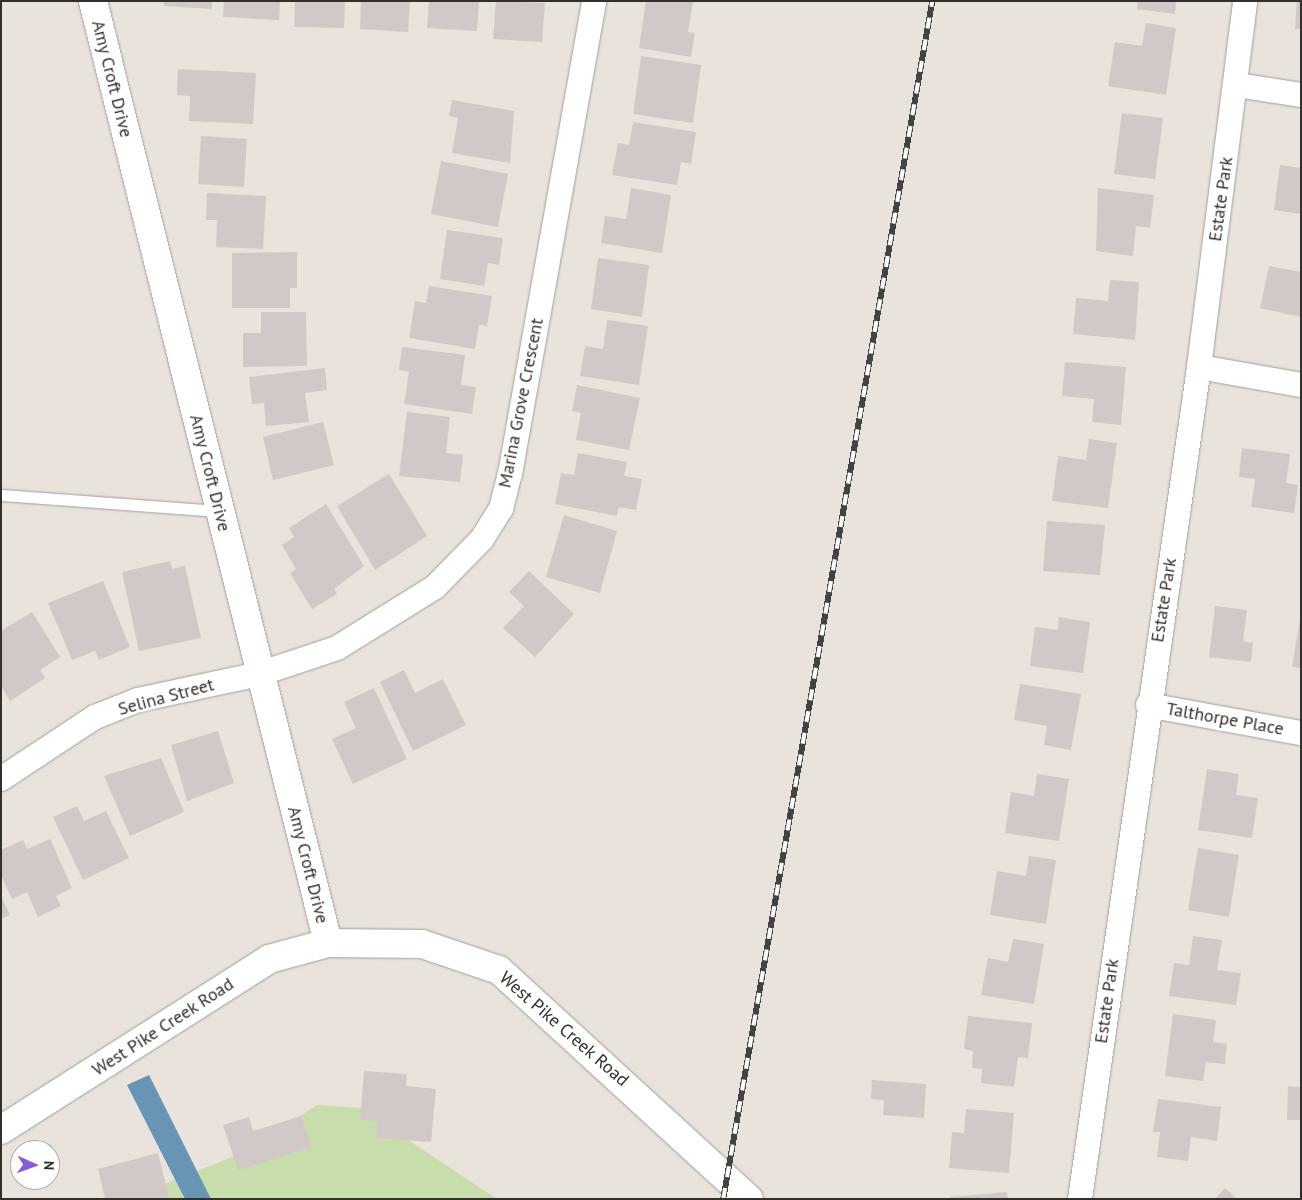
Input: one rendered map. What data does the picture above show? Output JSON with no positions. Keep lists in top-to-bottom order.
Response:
{
  "streets": {
    "street": [
      "Amy Croft Drive",
      "Estate Park",
      "Marina Grove Crescent",
      "Selina Street",
      "Talthorpe Place",
      "West Pike Creek Road"
    ]
  },
  "crossings": [
    ["Amy Croft Drive", "Marina Grove Crescent"],
    ["Amy Croft Drive", "Selina Street"],
    ["Amy Croft Drive", "West Pike Creek Road"],
    ["Estate Park", "Talthorpe Place"],
    ["Marina Grove Crescent", "Selina Street"]
  ],
  "north": "right"
}
